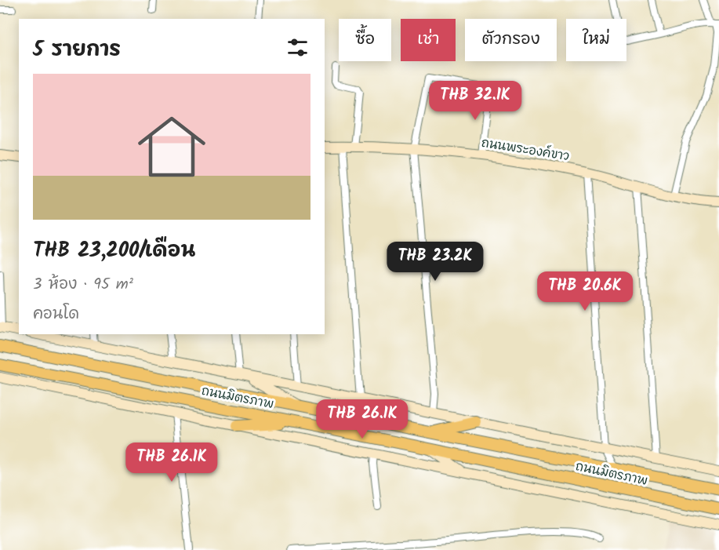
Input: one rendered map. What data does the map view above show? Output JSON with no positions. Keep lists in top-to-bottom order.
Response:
{
  "streets": {
    "main road": ["ถนนพระองค์ขาว", "ถนนมิตรภาพ"]
  },
  "page": {
    "chip": [
      "ซื้อ",
      "เช่า",
      "ตัวกรอง",
      "ใหม่"
    ],
    "heading": "5 รายการ",
    "list": [
      {
        "name": "THB 23,200/เดือน",
        "note": "3 ห้อง · 95 m² · คอนโด"
      }
    ],
    "price": [
      "THB 32.1K",
      "THB 23.2K",
      "THB 20.6K",
      "THB 26.1K",
      "THB 26.1K"
    ]
  }
}
